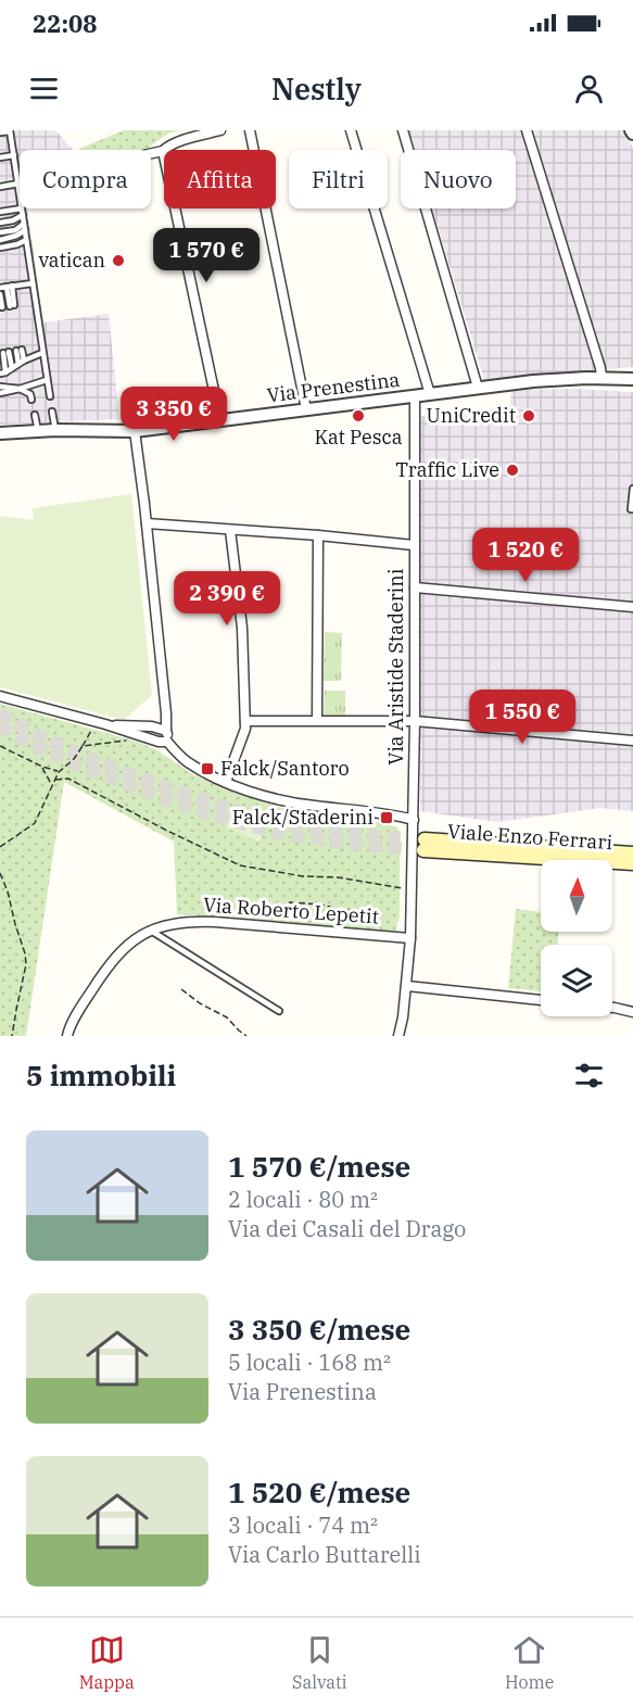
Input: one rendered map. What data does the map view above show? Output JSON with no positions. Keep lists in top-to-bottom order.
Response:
{
  "streets": {
    "main road": ["Viale Enzo Ferrari"],
    "street": ["Via Prenestina", "Via Aristide Staderini", "Via Roberto Lepetit"]
  },
  "crossings": [
    ["Via Prenestina", "Via Aristide Staderini"],
    ["Via Aristide Staderini", "Via Roberto Lepetit"]
  ],
  "places": {
    "other": [
      "vatican",
      "Kat Pesca",
      "UniCredit",
      "Traffic Live"
    ],
    "transit": ["Falck/Santoro", "Falck/Staderini"]
  },
  "north": "top",
  "page": {
    "status": "22:08",
    "header": "Nestly",
    "chip": [
      "Compra",
      "Affitta",
      "Filtri",
      "Nuovo"
    ],
    "price": [
      "1 570 €",
      "3 350 €",
      "1 520 €",
      "2 390 €",
      "1 550 €"
    ],
    "heading": "5 immobili",
    "list": [
      {
        "name": "1 570 €/mese",
        "note": "2 locali · 80 m² · Via dei Casali del Drago"
      },
      {
        "name": "3 350 €/mese",
        "note": "5 locali · 168 m² · Via Prenestina"
      },
      {
        "name": "1 520 €/mese",
        "note": "3 locali · 74 m² · Via Carlo Buttarelli"
      }
    ],
    "tabs": ["Mappa", "Salvati", "Home"]
  }
}
